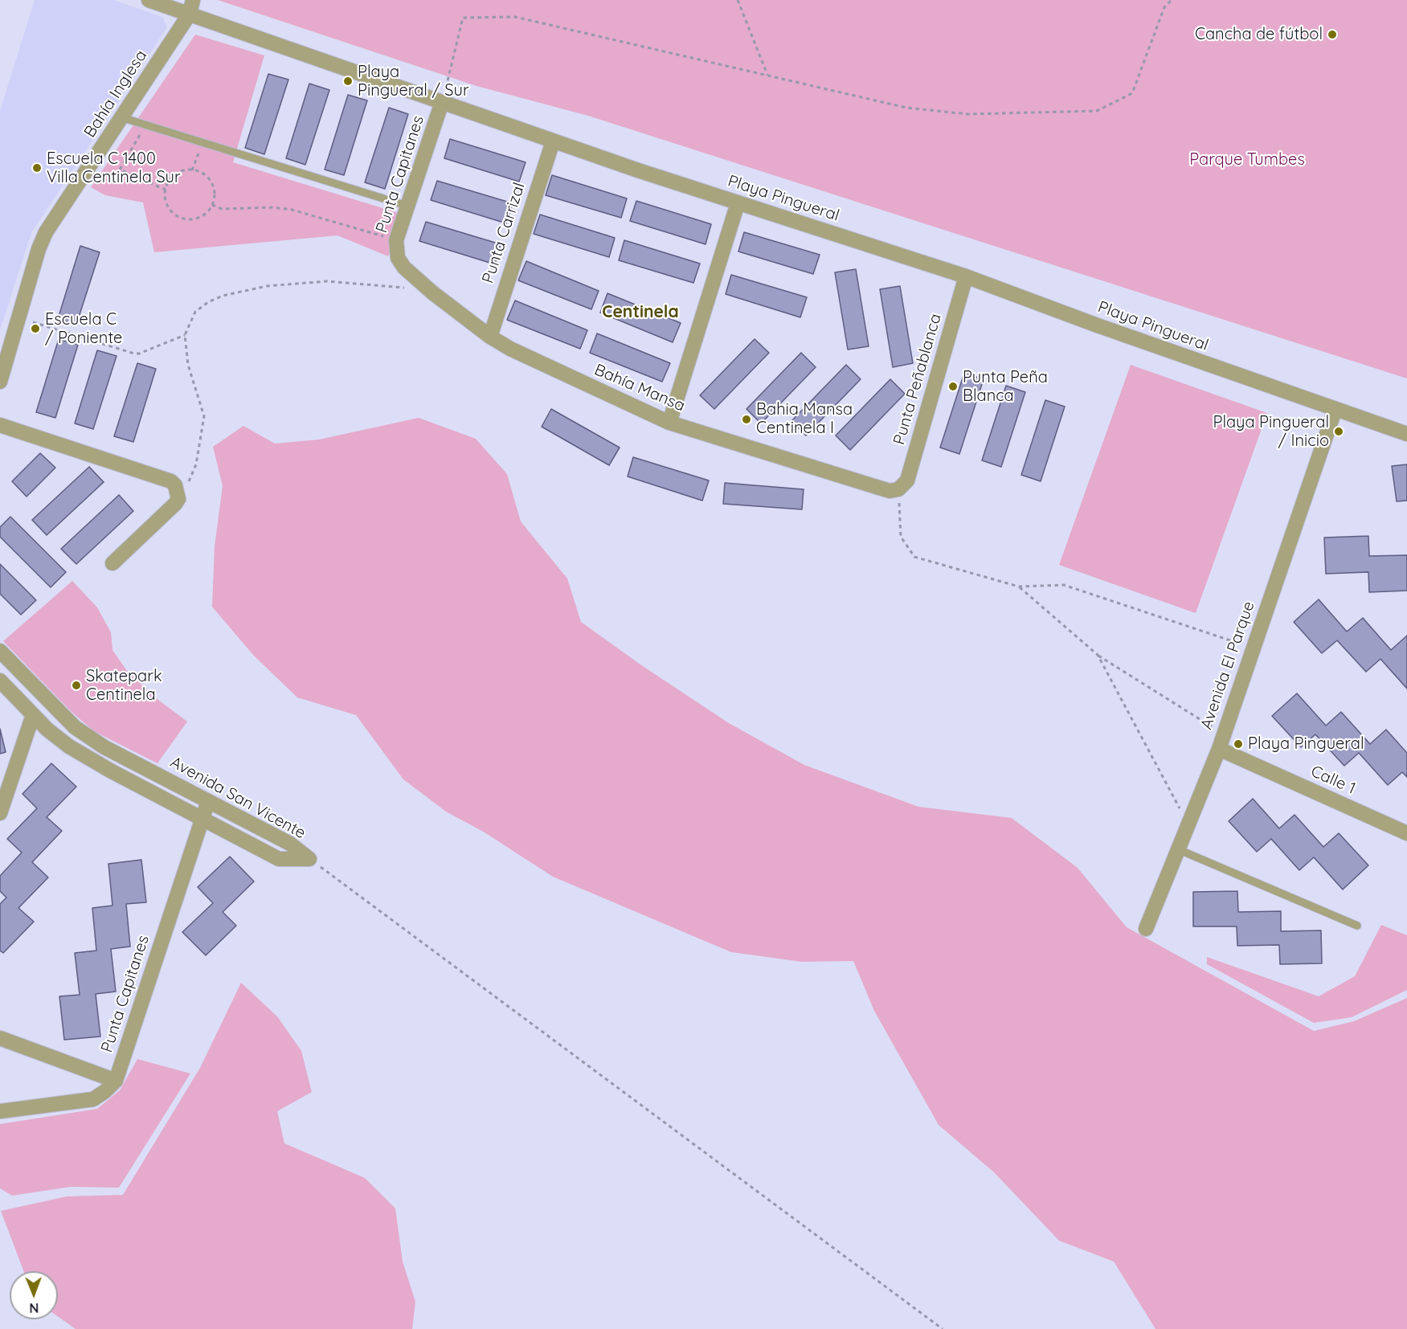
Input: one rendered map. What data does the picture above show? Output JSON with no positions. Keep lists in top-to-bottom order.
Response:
{
  "streets": {
    "street": [
      "Bahía Inglesa",
      "Punta Capitanes",
      "Playa Pingueral",
      "Punta Carrizal",
      "Punta Peñablanca",
      "Bahía Mansa",
      "Avenida El Parque",
      "Calle 1",
      "Avenida San Vicente"
    ]
  },
  "crossings": [
    ["Bahía Inglesa", "Playa Pingueral"],
    ["Punta Capitanes", "Playa Pingueral"],
    ["Punta Capitanes", "Bahía Mansa"],
    ["Punta Capitanes", "Avenida San Vicente"],
    ["Playa Pingueral", "Punta Carrizal"],
    ["Playa Pingueral", "Punta Peñablanca"],
    ["Playa Pingueral", "Avenida El Parque"],
    ["Punta Carrizal", "Bahía Mansa"],
    ["Punta Peñablanca", "Bahía Mansa"],
    ["Avenida El Parque", "Calle 1"]
  ],
  "districts": ["Centinela"],
  "parks": ["Parque Tumbes"],
  "places": [
    "Cancha de fútbol",
    "Playa Pingueral / Sur",
    "Escuela C 1400 Villa Centinela Sur",
    "Escuela C / Poniente",
    "Punta Peña Blanca",
    "Bahia Mansa Centinela I",
    "Playa Pingueral / Inicio",
    "Skatepark Centinela",
    "Playa Pingueral"
  ],
  "north": "bottom"
}
